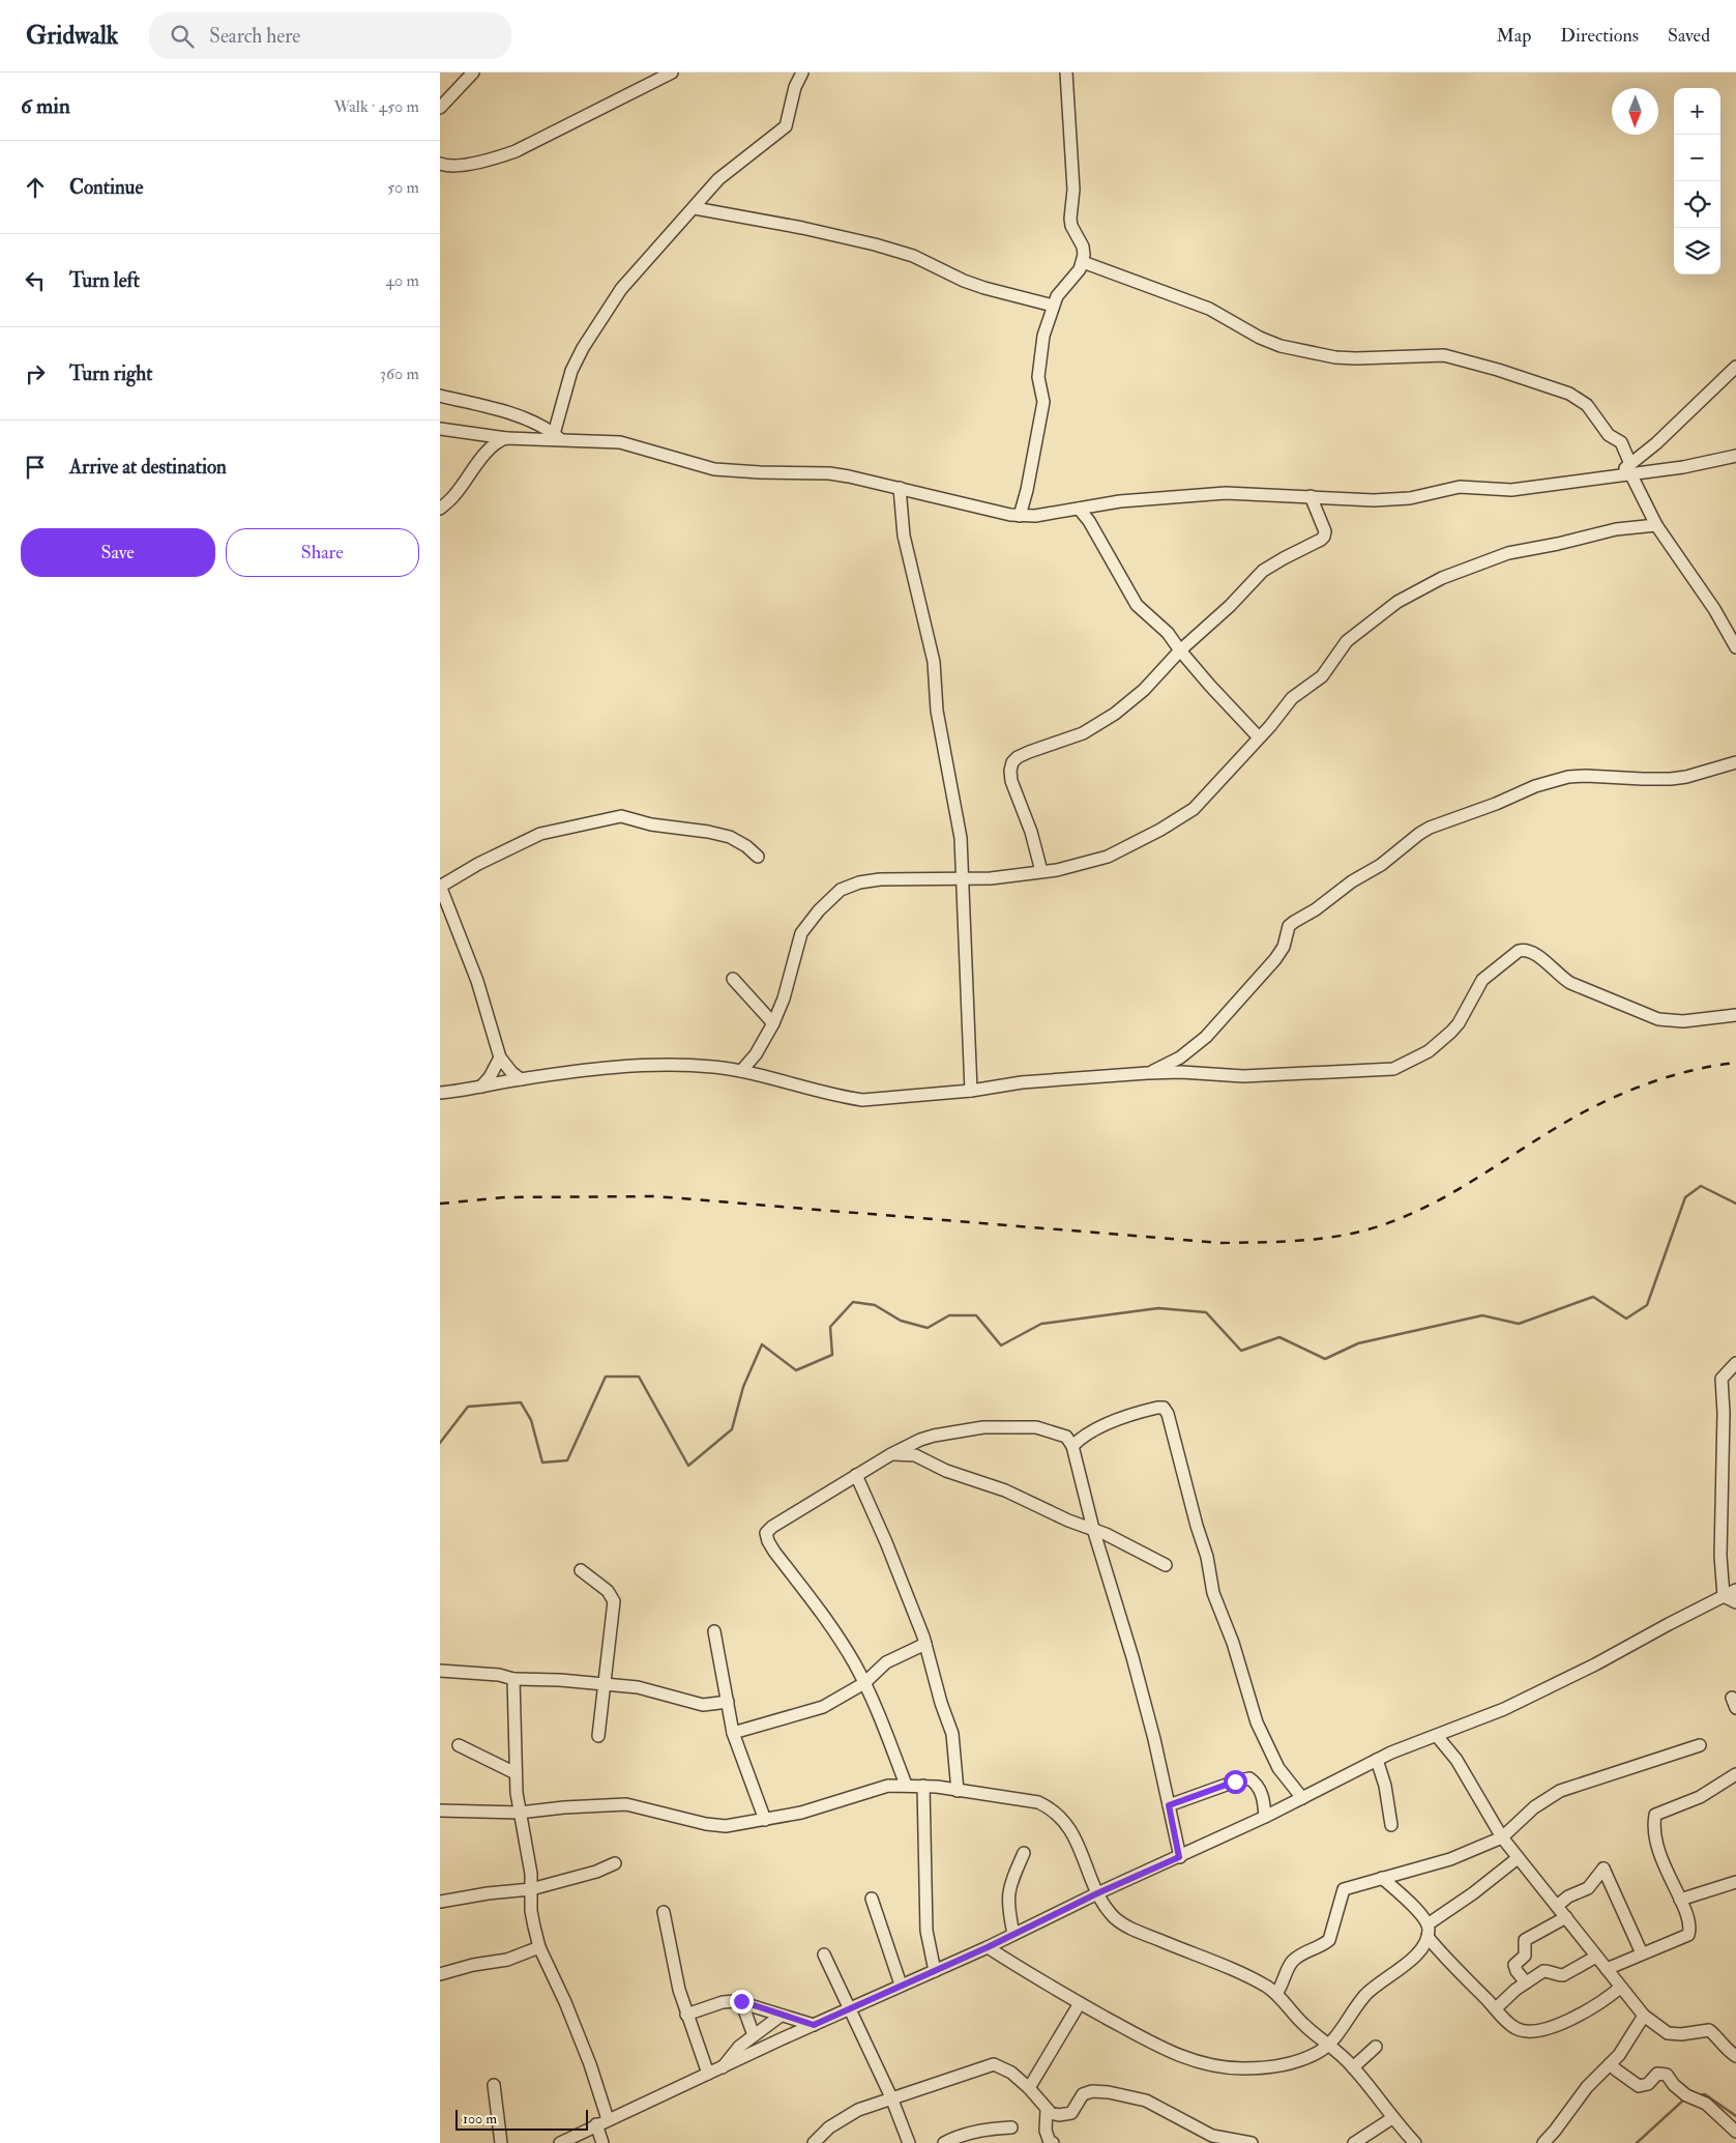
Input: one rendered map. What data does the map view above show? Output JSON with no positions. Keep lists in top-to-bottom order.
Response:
{
  "scale_bar": "100 m",
  "north": "bottom",
  "page": {
    "header": "Gridwalk",
    "search": "Search here",
    "nav": ["Map", "Directions", "Saved"],
    "heading": ["6 min", "Walk · 450 m"],
    "map_buttons": ["+", "−"],
    "list": [
      ["Continue", "50 m"],
      ["Turn left", "40 m"],
      ["Turn right", "360 m"],
      "Arrive at destination"
    ],
    "buttons": ["Save", "Share"],
    "scale": "100 m"
  }
}
